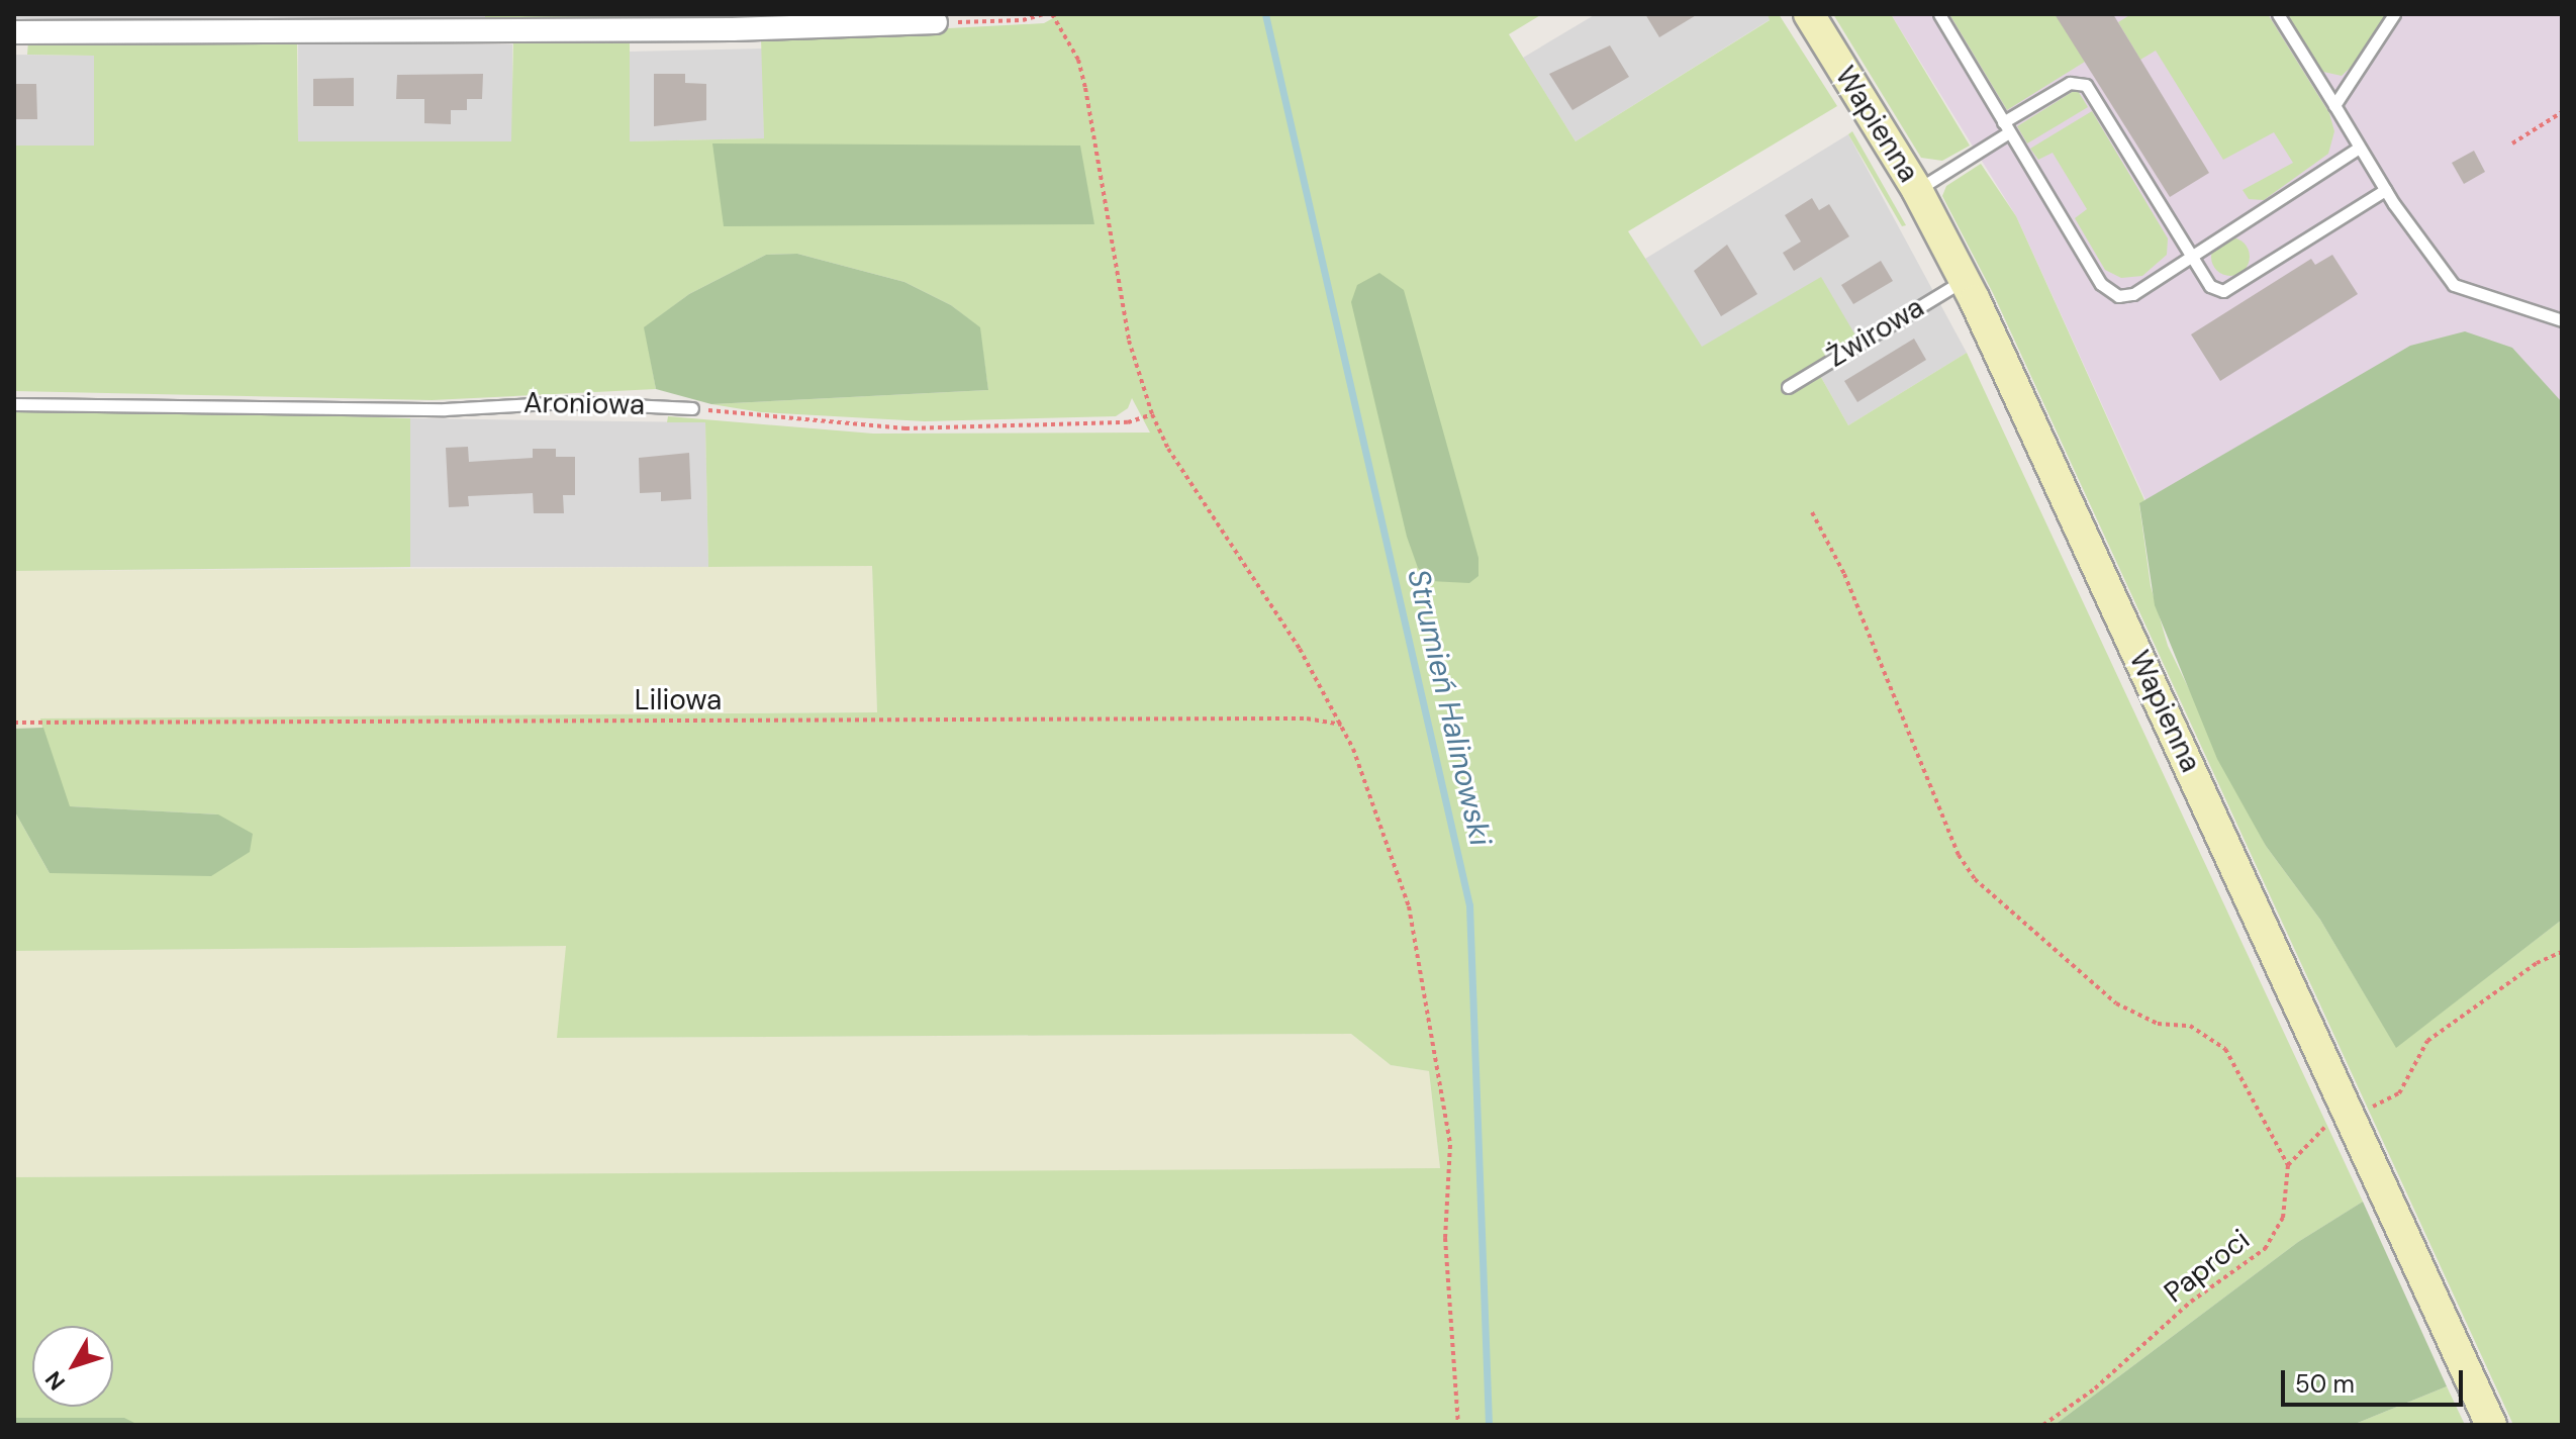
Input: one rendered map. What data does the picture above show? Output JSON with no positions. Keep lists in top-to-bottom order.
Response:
{
  "streets": {
    "street": ["Wapienna"],
    "lane": ["Żwirowa", "Aroniowa"],
    "path": ["Liliowa", "Paproci"]
  },
  "crossings": [
    ["Wapienna", "Żwirowa"]
  ],
  "water": ["Strumień Halinowski"],
  "scale_bar": "50 m",
  "north": "bottom left"
}
